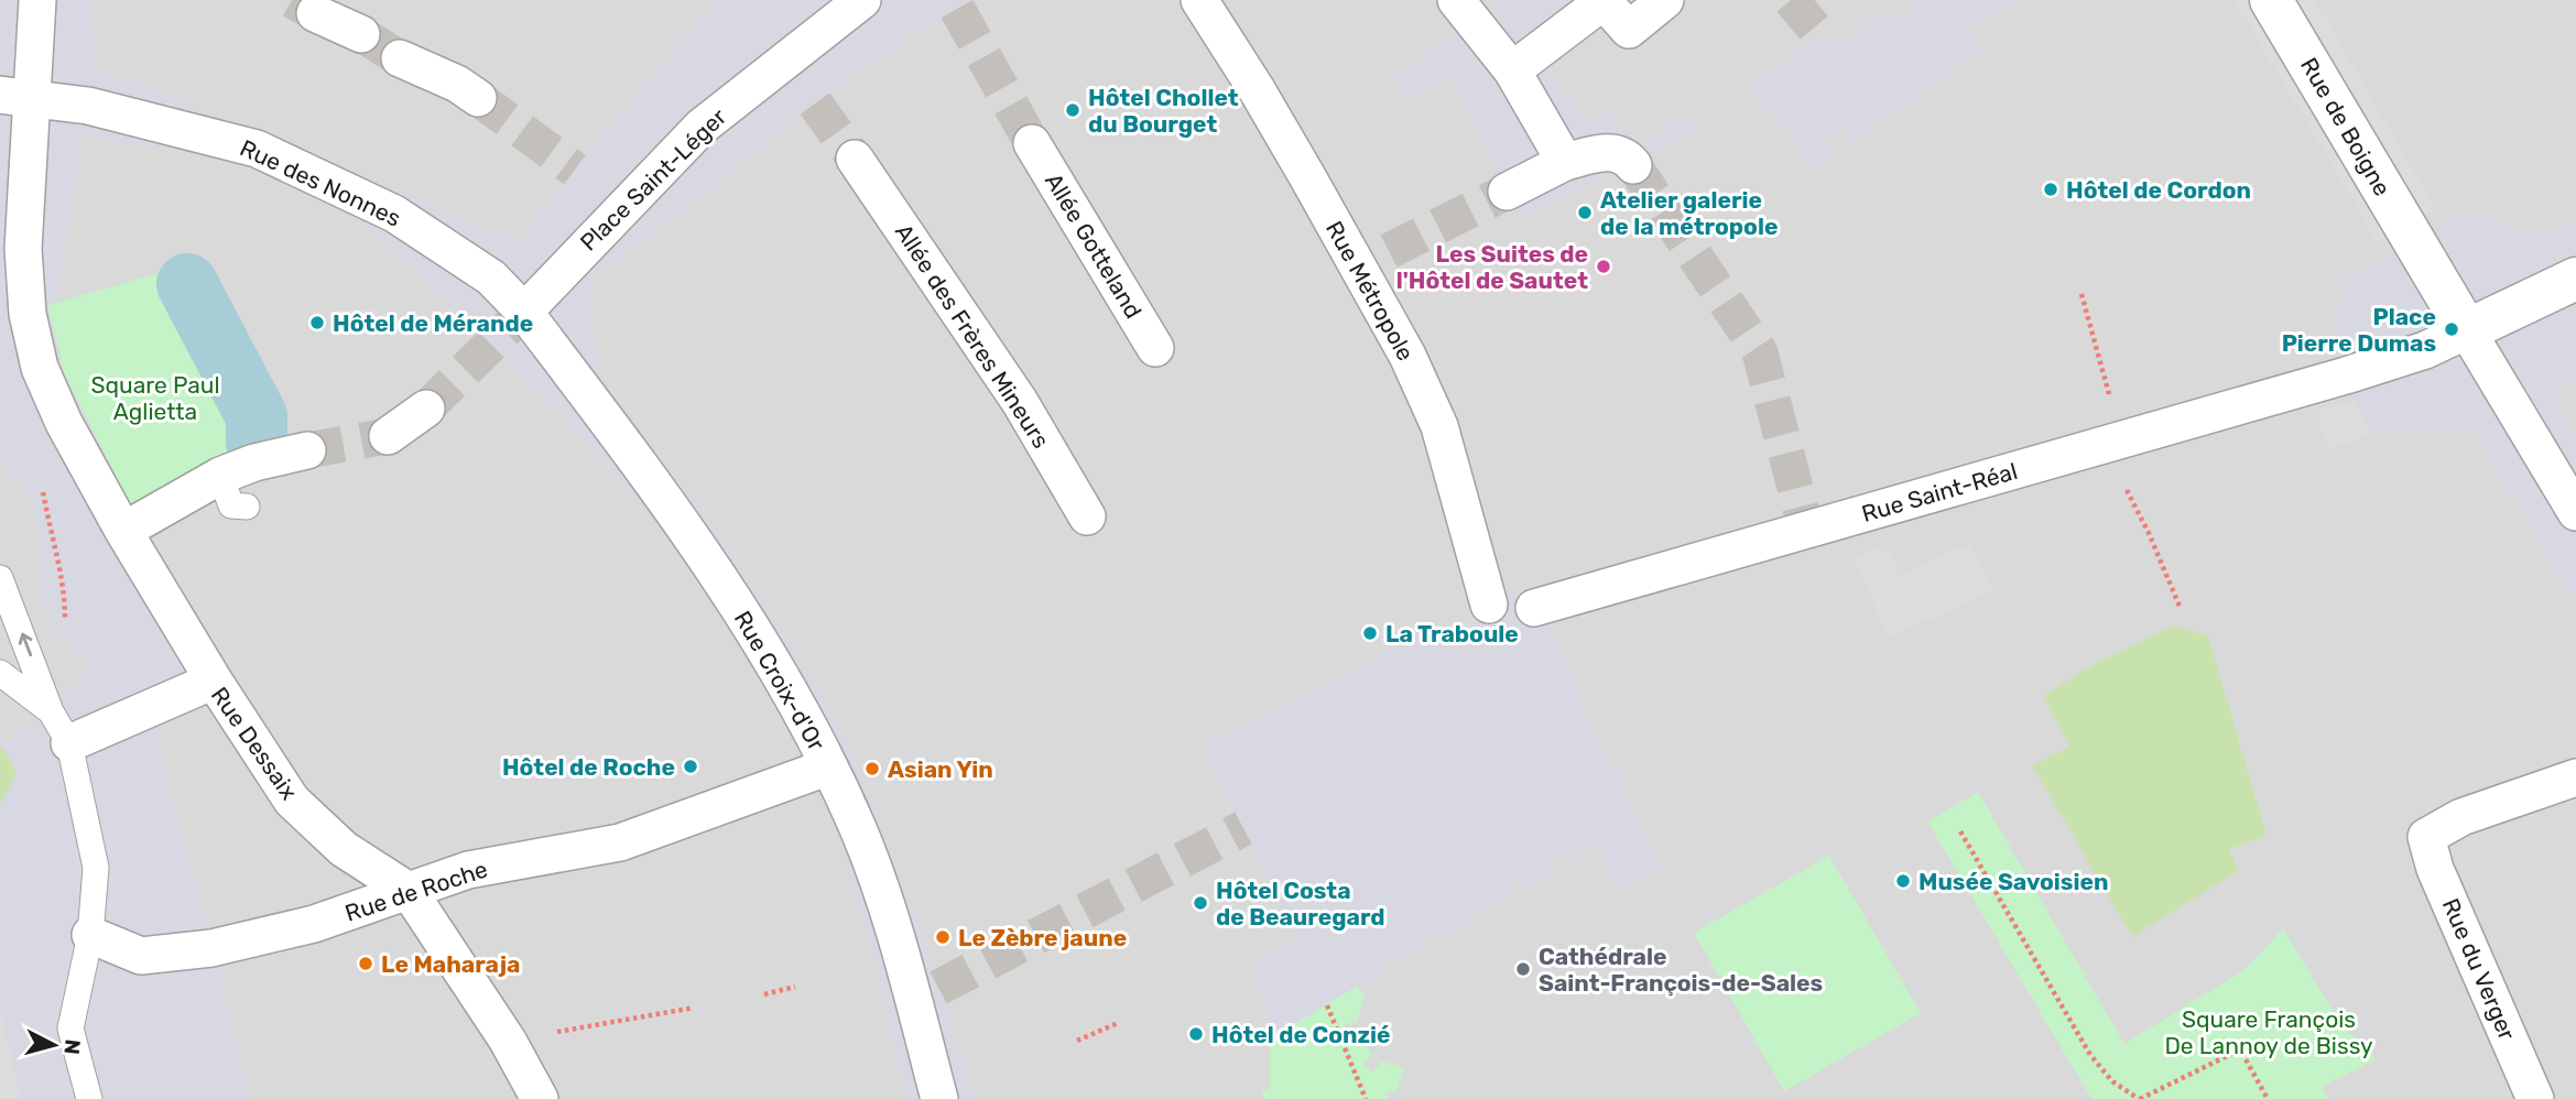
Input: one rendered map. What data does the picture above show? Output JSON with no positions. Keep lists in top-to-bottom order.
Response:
{
  "streets": {
    "street": [
      "Rue de Boigne",
      "Place Saint-Léger",
      "Rue des Nonnes",
      "Allée Gotteland",
      "Rue Métropole",
      "Allée des Frères Mineurs",
      "Rue Saint-Réal",
      "Rue Croix-d'Or",
      "Rue Dessaix",
      "Rue de Roche",
      "Rue du Verger"
    ]
  },
  "crossings": [
    ["Rue de Boigne", "Rue Saint-Réal"],
    ["Place Saint-Léger", "Rue des Nonnes"],
    ["Place Saint-Léger", "Rue Croix-d'Or"],
    ["Rue des Nonnes", "Rue Croix-d'Or"],
    ["Rue Croix-d'Or", "Rue de Roche"],
    ["Rue Dessaix", "Rue de Roche"]
  ],
  "parks": ["Square Paul Aglietta", "Square François De Lannoy de Bissy"],
  "places": [
    "Hôtel Chollet du Bourget",
    "Hôtel de Cordon",
    "Atelier galerie de la métropole",
    "Les Suites de l'Hôtel de Sautet",
    "Hôtel de Mérande",
    "Place Pierre Dumas",
    "La Traboule",
    "Hôtel de Roche",
    "Asian Yin",
    "Musée Savoisien",
    "Hôtel Costa de Beauregard",
    "Le Zèbre jaune",
    "Le Maharaja",
    "Cathédrale Saint-François-de-Sales",
    "Hôtel de Conzié"
  ],
  "north": "right"
}
